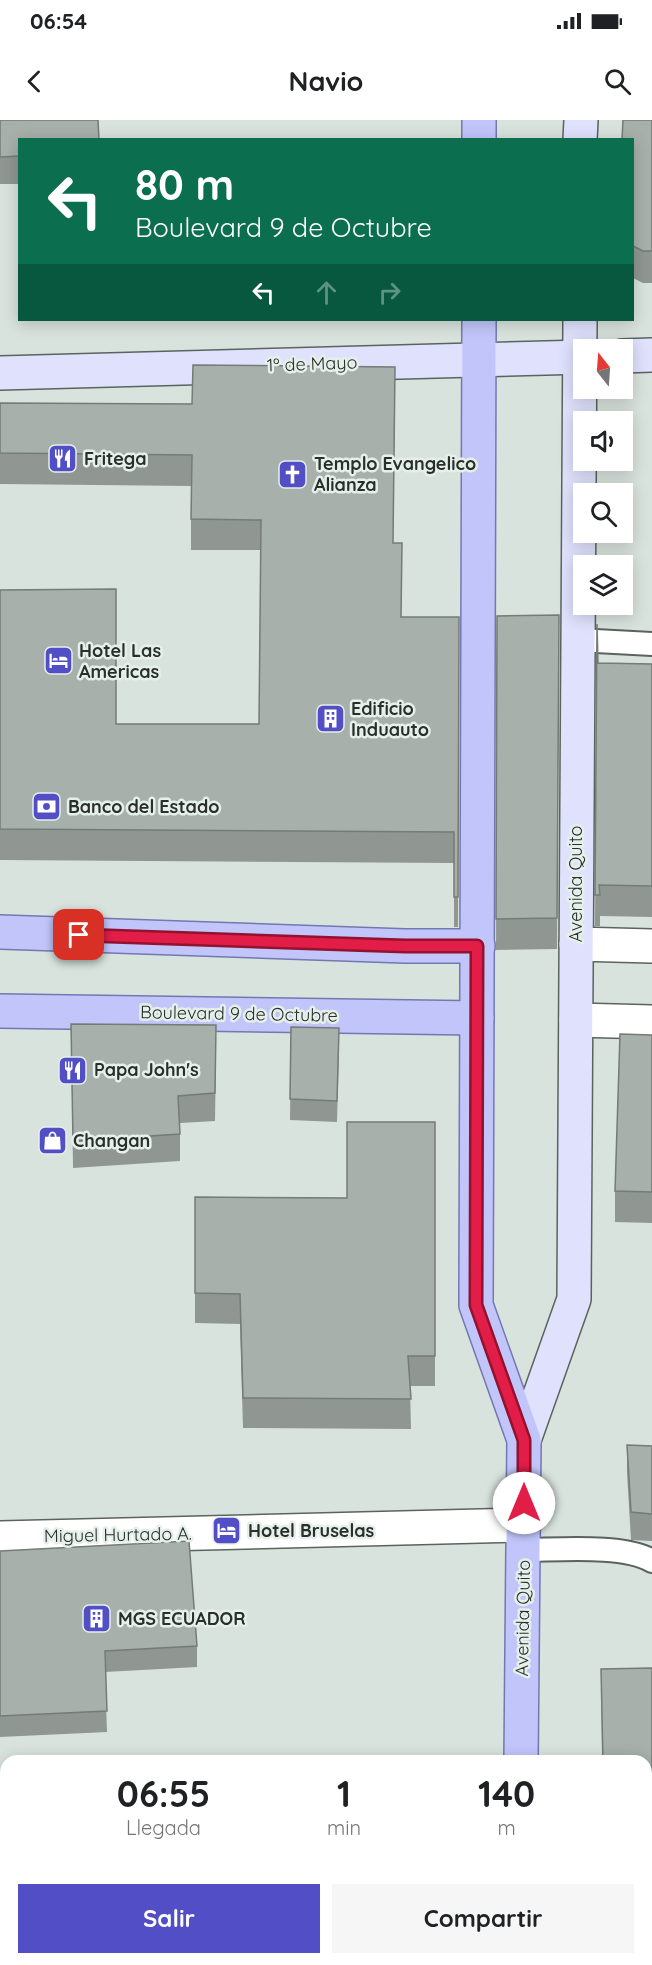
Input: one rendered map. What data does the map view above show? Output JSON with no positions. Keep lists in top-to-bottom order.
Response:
{
  "streets": {
    "main road": ["1º de Mayo", "Avenida Quito", "Boulevard 9 de Octubre"],
    "street": ["Miguel Hurtado A."]
  },
  "crossings": [
    ["1º de Mayo", "Avenida Quito"],
    ["Avenida Quito", "Boulevard 9 de Octubre"],
    ["Avenida Quito", "Miguel Hurtado A."]
  ],
  "places": {
    "restaurant": ["Fritega", "Papa John's"],
    "church": ["Templo Evangelico Alianza"],
    "hotel": ["Hotel Las Americas", "Hotel Bruselas"],
    "building": ["Edificio Induauto", "MGS ECUADOR"],
    "bank": ["Banco del Estado"],
    "shop": ["Changan"]
  },
  "north": "top",
  "page": {
    "status": "06:54",
    "header": "Navio",
    "turn": ["80 m", "Boulevard 9 de Octubre"],
    "eta": [
      "06:55",
      "Llegada",
      "1",
      "min",
      "140",
      "m"
    ],
    "buttons": ["Salir", "Compartir"]
  }
}
